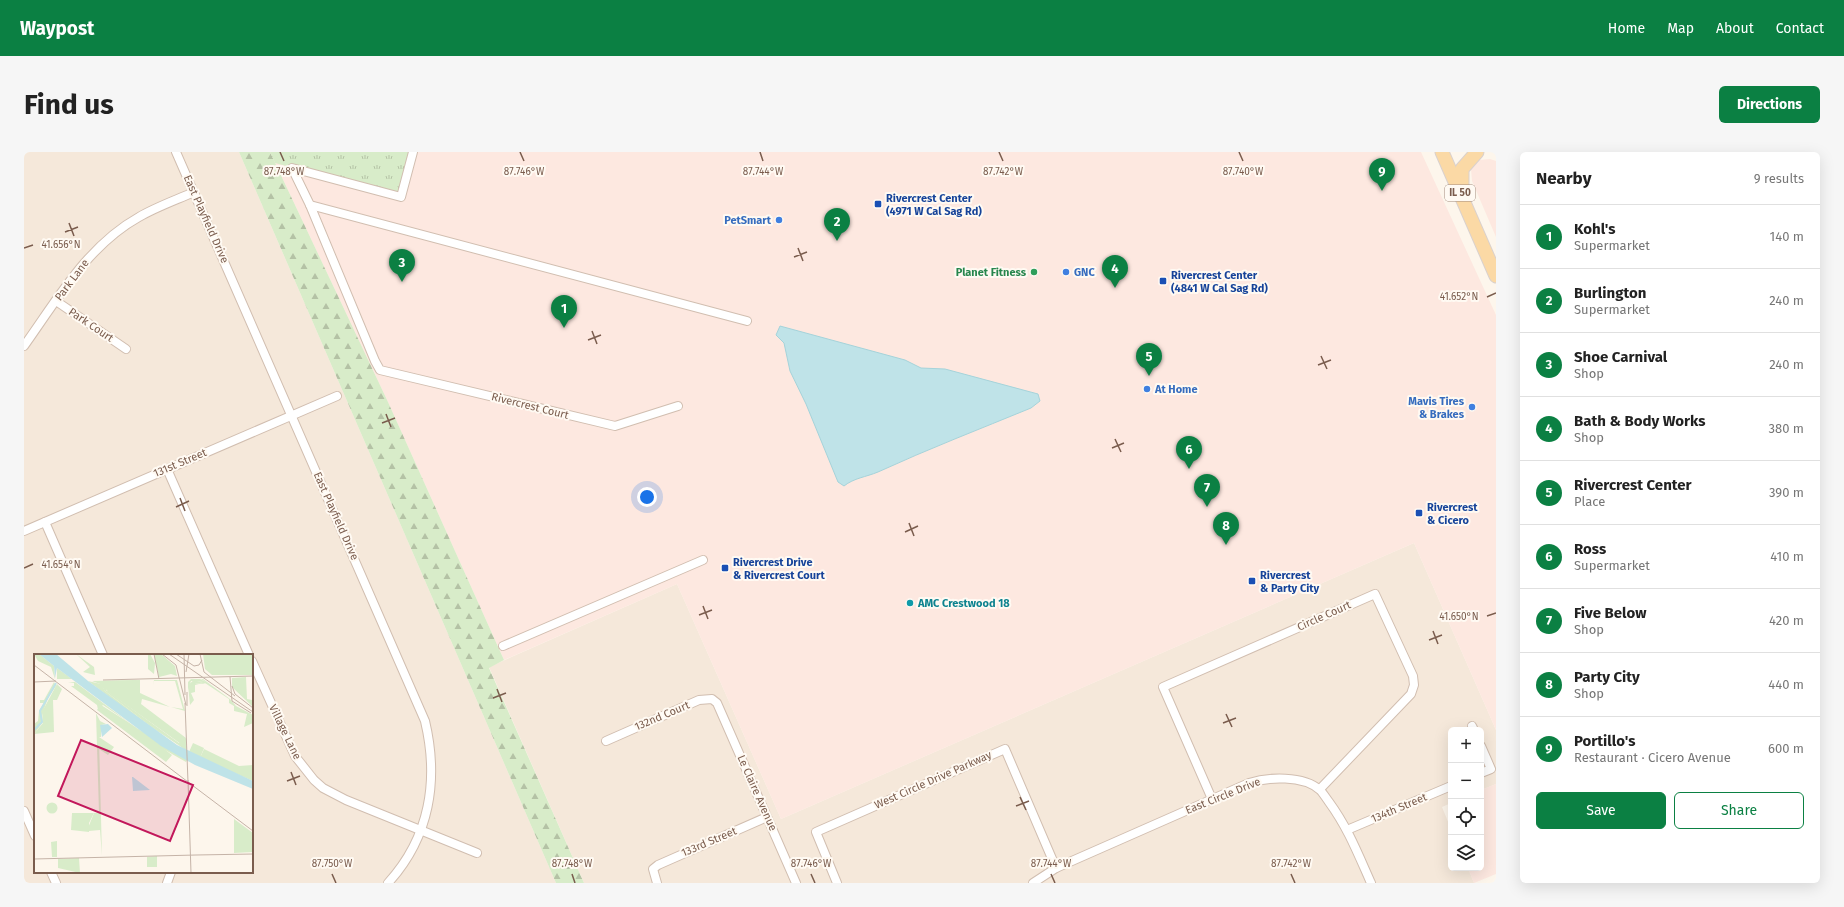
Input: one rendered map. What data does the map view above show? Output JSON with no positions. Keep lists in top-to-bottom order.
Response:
{
  "streets": {
    "main road": ["IL 50"],
    "street": [
      "East Playfield Drive",
      "Park Lane",
      "Park Court",
      "Rivercrest Court",
      "131st Street",
      "Circle Court",
      "132nd Court",
      "Village Lane",
      "West Circle Drive Parkway",
      "Le Claire Avenue",
      "East Circle Drive",
      "134th Street",
      "133rd Street"
    ]
  },
  "crossings": [
    ["East Playfield Drive", "Park Lane"],
    ["East Playfield Drive", "131st Street"],
    ["East Playfield Drive", "Village Lane"],
    ["Park Lane", "Park Court"],
    ["Circle Court", "East Circle Drive"],
    ["132nd Court", "Le Claire Avenue"],
    ["West Circle Drive Parkway", "East Circle Drive"],
    ["Le Claire Avenue", "133rd Street"]
  ],
  "places": {
    "transit": [
      "Rivercrest Center (4971 W Cal Sag Rd)",
      "Rivercrest Center (4841 W Cal Sag Rd)",
      "Rivercrest & Cicero",
      "Rivercrest Drive & Rivercrest Court",
      "Rivercrest & Party City"
    ],
    "other": [
      "PetSmart",
      "Planet Fitness",
      "GNC",
      "At Home",
      "Mavis Tires & Brakes",
      "AMC Crestwood 18"
    ]
  },
  "page": {
    "header": "Waypost",
    "nav": [
      "Home",
      "Map",
      "About",
      "Contact"
    ],
    "buttons": [
      "Directions",
      ["Save", "Share"]
    ],
    "title": "Find us",
    "heading": ["Nearby", "9 results"],
    "pins": [
      "9",
      "2",
      "3",
      "4",
      "1",
      "5",
      "6",
      "7",
      "8"
    ],
    "list": [
      {
        "mark": "1",
        "name": "Kohl's",
        "note": "Supermarket",
        "value": "140 m"
      },
      {
        "mark": "2",
        "name": "Burlington",
        "note": "Supermarket",
        "value": "240 m"
      },
      {
        "mark": "3",
        "name": "Shoe Carnival",
        "note": "Shop",
        "value": "240 m"
      },
      {
        "mark": "4",
        "name": "Bath & Body Works",
        "note": "Shop",
        "value": "380 m"
      },
      {
        "mark": "5",
        "name": "Rivercrest Center",
        "note": "Place",
        "value": "390 m"
      },
      {
        "mark": "6",
        "name": "Ross",
        "note": "Supermarket",
        "value": "410 m"
      },
      {
        "mark": "7",
        "name": "Five Below",
        "note": "Shop",
        "value": "420 m"
      },
      {
        "mark": "8",
        "name": "Party City",
        "note": "Shop",
        "value": "440 m"
      },
      {
        "mark": "9",
        "name": "Portillo's",
        "note": "Restaurant · Cicero Avenue",
        "value": "600 m"
      }
    ],
    "map_buttons": ["+", "−"]
  },
  "coordinates": [
    "87.748°W",
    "87.746°W",
    "87.744°W",
    "87.742°W",
    "87.740°W",
    "41.656°N",
    "41.652°N",
    "41.654°N",
    "41.650°N",
    "87.750°W"
  ]
}
